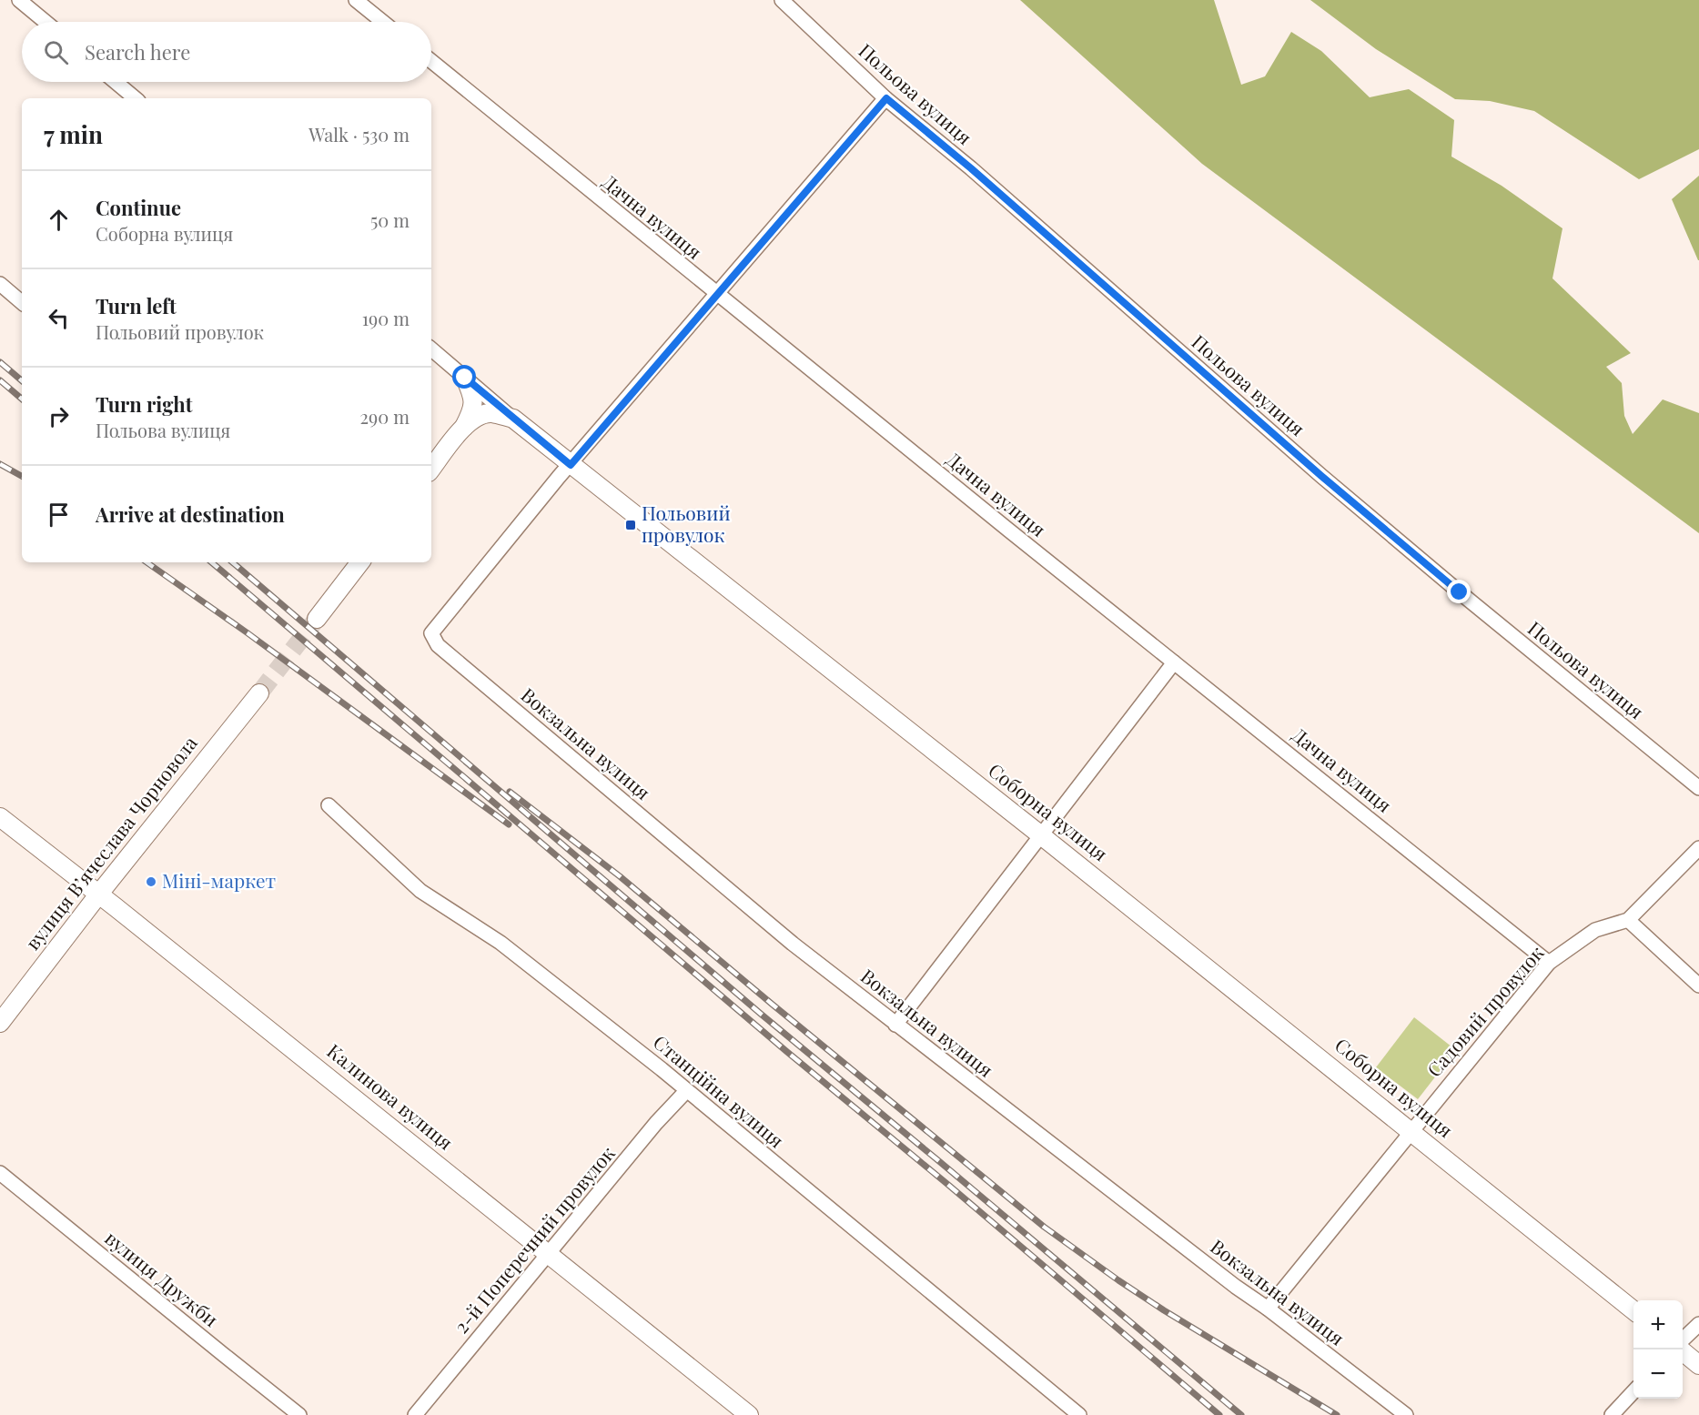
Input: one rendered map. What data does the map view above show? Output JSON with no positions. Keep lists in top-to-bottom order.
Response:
{
  "streets": {
    "street": [
      "Польова вулиця",
      "Дачна вулиця",
      "Вокзальна вулиця",
      "Соборна вулиця",
      "вулиця Вʼячеслава Чорновола",
      "Садовий провулок",
      "Станційна вулиця",
      "Калинова вулиця",
      "2-й Поперечний провулок",
      "вулиця Дружби"
    ]
  },
  "crossings": [
    ["Дачна вулиця", "Садовий провулок"],
    ["Вокзальна вулиця", "Соборна вулиця"],
    ["Вокзальна вулиця", "Садовий провулок"],
    ["Соборна вулиця", "Садовий провулок"],
    ["вулиця Вʼячеслава Чорновола", "Калинова вулиця"],
    ["Станційна вулиця", "2-й Поперечний провулок"],
    ["Калинова вулиця", "2-й Поперечний провулок"]
  ],
  "places": {
    "transit": ["Польовий провулок"],
    "other": ["Міні-маркет"]
  },
  "page": {
    "search": "Search here",
    "heading": ["7 min", "Walk · 530 m"],
    "list": [
      ["Continue", "Соборна вулиця", "50 m"],
      ["Turn left", "Польовий провулок", "190 m"],
      ["Turn right", "Польова вулиця", "290 m"],
      "Arrive at destination"
    ],
    "map_buttons": ["+", "−"]
  }
}
